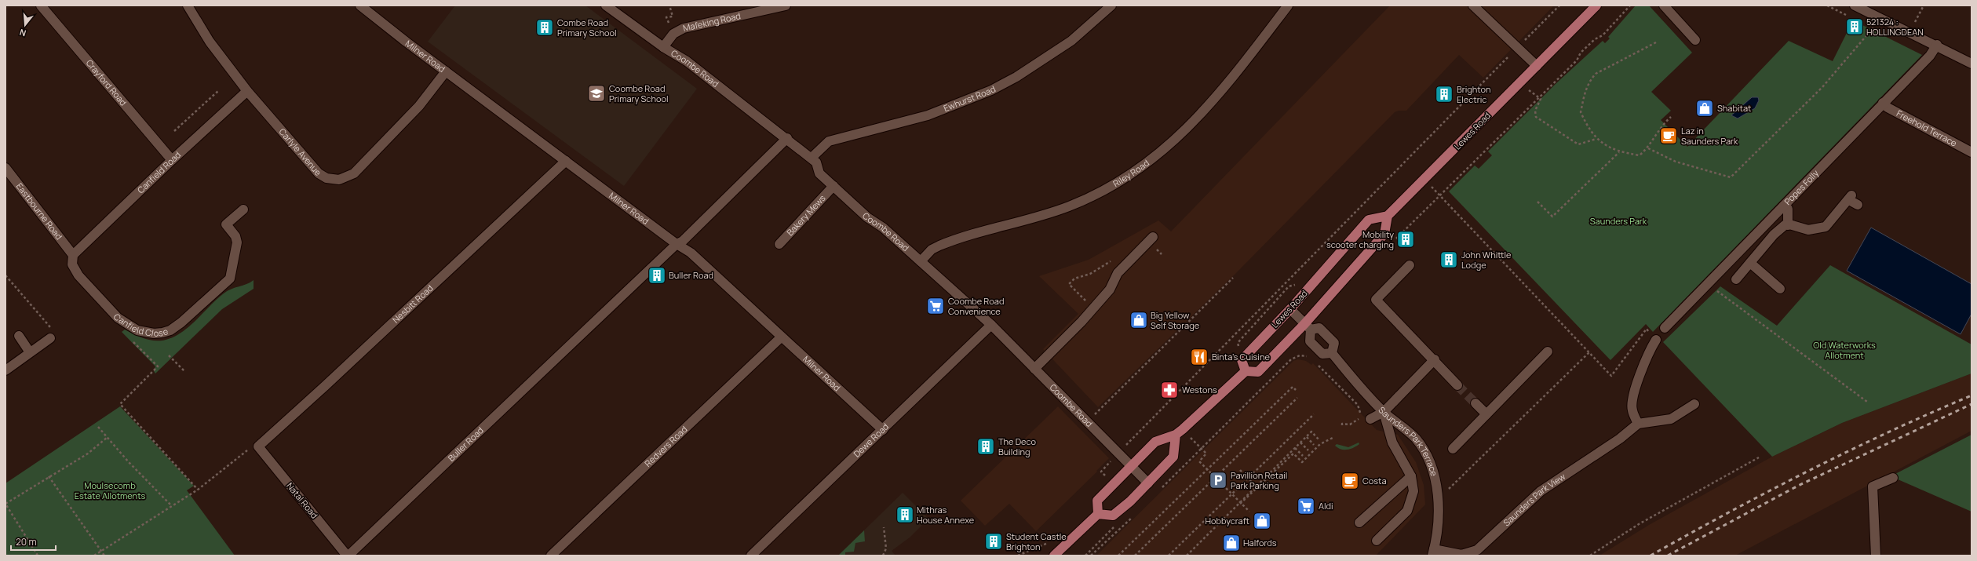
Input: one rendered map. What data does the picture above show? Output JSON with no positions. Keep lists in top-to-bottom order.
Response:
{
  "streets": {
    "main road": ["Lewes Road"],
    "street": [
      "Mafeking Road",
      "Milner Road",
      "Coombe Road",
      "Crayford Road",
      "Ewhurst Road",
      "Freehold Terrace",
      "Carlyle Avenue",
      "Canfield Road",
      "Riley Road",
      "Popes Folly",
      "Eastbourne Road",
      "Bakery Mews",
      "Nesbitt Road",
      "Canfield Close",
      "Dewe Road",
      "Saunders Park Terrace",
      "Buller Road",
      "Redvers Road",
      "Saunders Park View",
      "Natal Road"
    ]
  },
  "crossings": [
    ["Mafeking Road", "Coombe Road"],
    ["Milner Road", "Carlyle Avenue"],
    ["Milner Road", "Nesbitt Road"],
    ["Milner Road", "Dewe Road"],
    ["Milner Road", "Buller Road"],
    ["Milner Road", "Redvers Road"],
    ["Coombe Road", "Ewhurst Road"],
    ["Coombe Road", "Riley Road"],
    ["Coombe Road", "Bakery Mews"],
    ["Coombe Road", "Dewe Road"],
    ["Coombe Road", "Buller Road"],
    ["Crayford Road", "Canfield Road"],
    ["Freehold Terrace", "Popes Folly"],
    ["Carlyle Avenue", "Canfield Road"],
    ["Canfield Road", "Eastbourne Road"],
    ["Canfield Road", "Canfield Close"],
    ["Eastbourne Road", "Canfield Close"],
    ["Nesbitt Road", "Natal Road"],
    ["Saunders Park Terrace", "Saunders Park View"],
    ["Buller Road", "Natal Road"]
  ],
  "parks": ["Saunders Park", "Old Waterworks Allotment", "Moulsecomb Estate Allotments"],
  "places": {
    "building": [
      "521324 : HOLLINGDEAN",
      "Combe Road Primary School",
      "Brighton Electric",
      "Mobility scooter charging",
      "John Whittle Lodge",
      "Buller Road",
      "The Deco Building",
      "Mithras House Annexe",
      "Student Castle Brighton"
    ],
    "school or university": ["Coombe Road Primary School"],
    "shop": [
      "Shabitat",
      "Big Yellow Self Storage",
      "Hobbycraft",
      "Halfords"
    ],
    "cafe": ["Laz in Saunders Park", "Costa"],
    "supermarket": ["Coombe Road Convenience", "Aldi"],
    "restaurant": ["Binta's Cuisine"],
    "pharmacy": ["Westons"],
    "parking": ["Pavillion Retail Park Parking"]
  },
  "scale_bar": "20 m",
  "north": "bottom"
}
